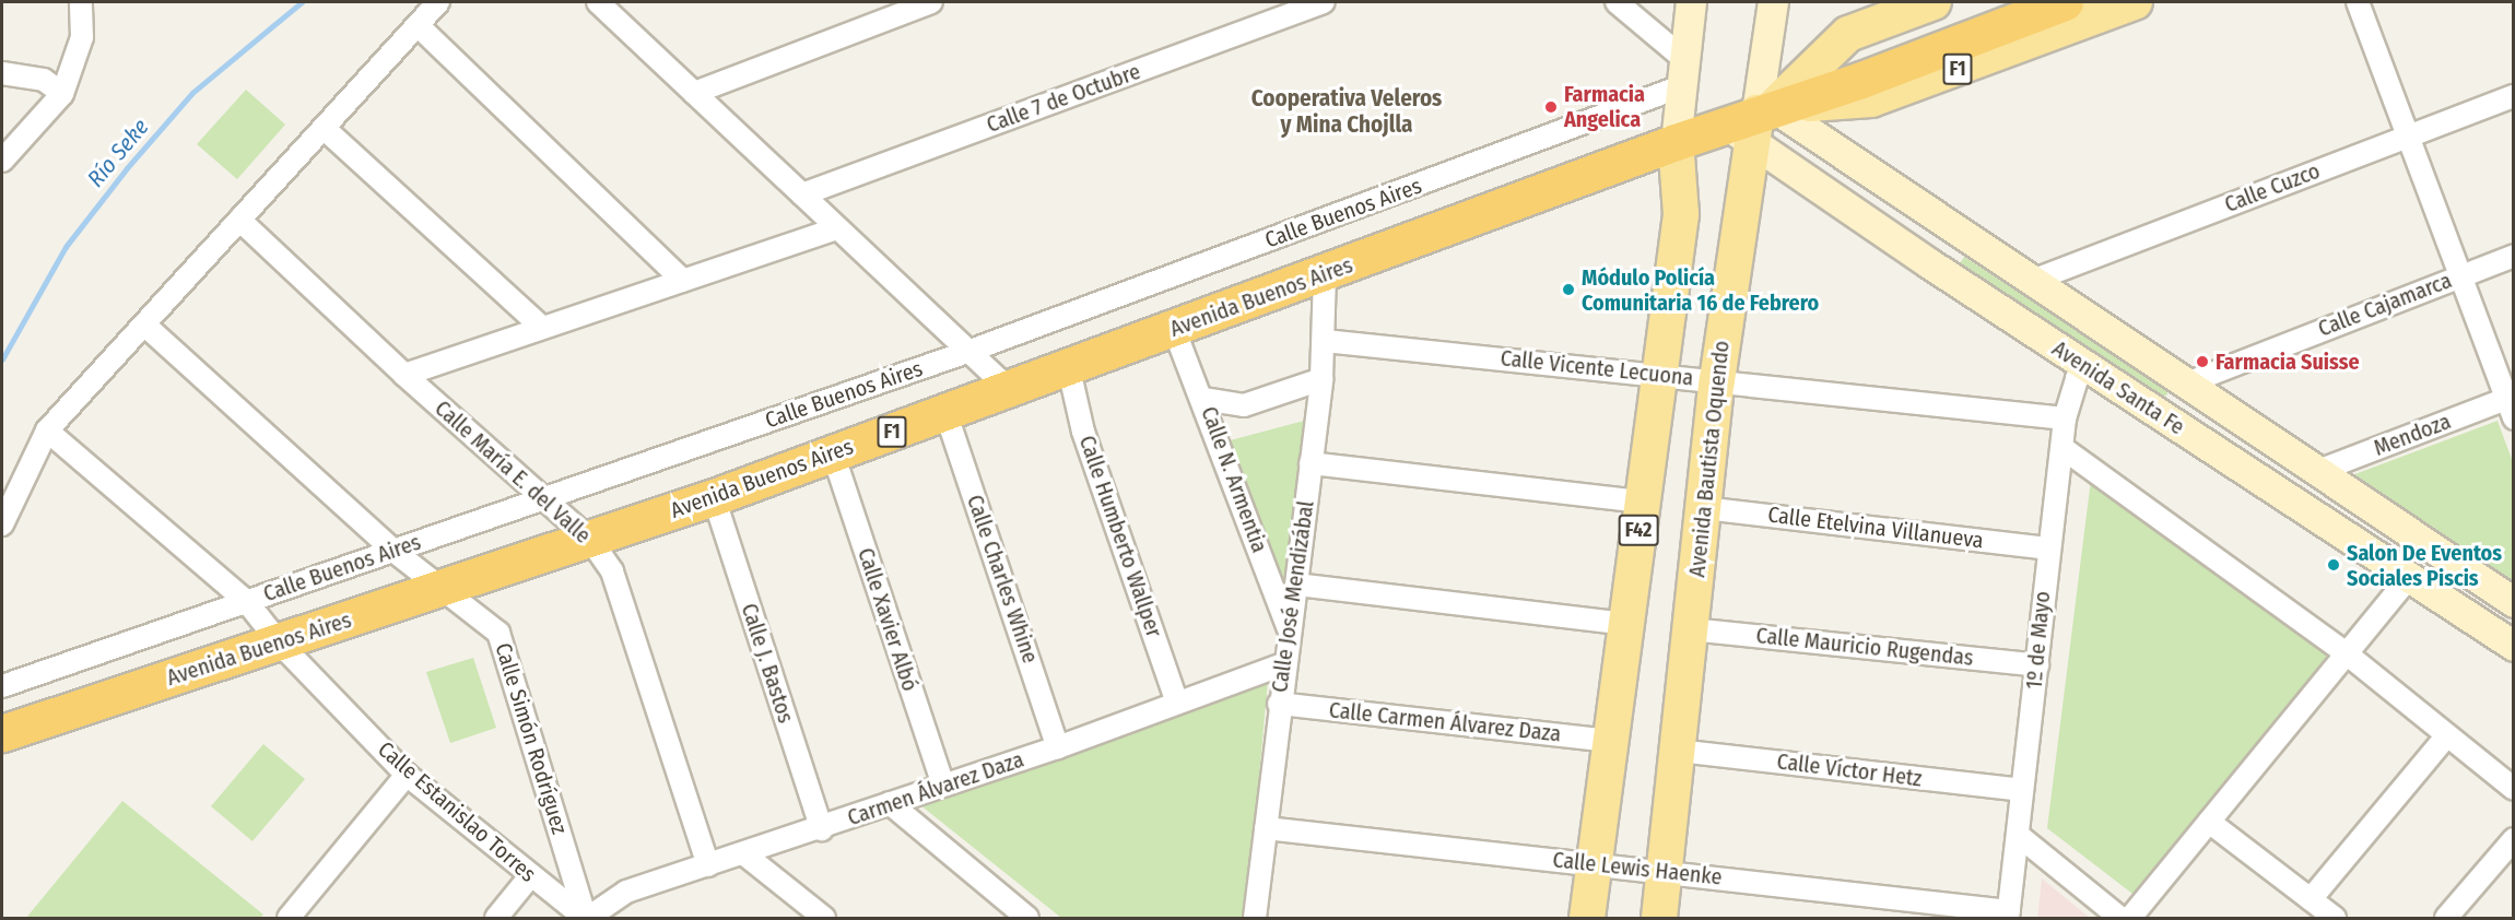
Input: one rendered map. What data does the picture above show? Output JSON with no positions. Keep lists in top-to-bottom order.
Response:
{
  "streets": {
    "highway": ["F1", "Avenida Buenos Aires"],
    "main road": ["Avenida Santa Fe", "Avenida Bautista Oquendo", "F42"],
    "street": [
      "Calle 7 de Octubre",
      "Calle Cuzco",
      "Calle Buenos Aires",
      "Calle Cajamarca",
      "Calle Vicente Lecuona",
      "Mendoza",
      "Calle María E. del Valle",
      "Calle N. Armentia",
      "Calle Etelvina Villanueva",
      "Calle Humberto Wallper",
      "Calle Charles Whine",
      "Calle José Mendizábal",
      "Calle Xavier Albó",
      "1º de Mayo",
      "Calle Mauricio Rugendas",
      "Calle J. Bastos",
      "Calle Carmen Álvarez Daza",
      "Calle Simón Rodríguez",
      "Calle Víctor Hetz",
      "Carmen Álvarez Daza",
      "Calle Estanislao Torres",
      "Calle Lewis Haenke"
    ]
  },
  "crossings": [
    ["Calle Cuzco", "Avenida Santa Fe"],
    ["Calle Buenos Aires", "Calle María E. del Valle"],
    ["Calle Buenos Aires", "F42"],
    ["Calle Buenos Aires", "Calle Simón Rodríguez"],
    ["Calle Buenos Aires", "Calle Estanislao Torres"],
    ["Avenida Buenos Aires", "Avenida Santa Fe"],
    ["Avenida Buenos Aires", "Avenida Bautista Oquendo"],
    ["Avenida Buenos Aires", "Calle María E. del Valle"],
    ["Avenida Buenos Aires", "Calle N. Armentia"],
    ["Avenida Buenos Aires", "F42"],
    ["Avenida Buenos Aires", "Calle Humberto Wallper"],
    ["Avenida Buenos Aires", "Calle Charles Whine"],
    ["Avenida Buenos Aires", "Calle José Mendizábal"],
    ["Avenida Buenos Aires", "Calle Xavier Albó"],
    ["Avenida Buenos Aires", "Calle J. Bastos"],
    ["Avenida Buenos Aires", "Calle Simón Rodríguez"],
    ["Avenida Buenos Aires", "Calle Estanislao Torres"],
    ["Calle Cajamarca", "Avenida Santa Fe"],
    ["Calle Vicente Lecuona", "Avenida Bautista Oquendo"],
    ["Calle Vicente Lecuona", "F42"],
    ["Calle Vicente Lecuona", "Calle José Mendizábal"],
    ["Calle Vicente Lecuona", "1º de Mayo"],
    ["Avenida Santa Fe", "Mendoza"],
    ["Avenida Santa Fe", "Avenida Bautista Oquendo"],
    ["Avenida Santa Fe", "1º de Mayo"],
    ["Avenida Bautista Oquendo", "Calle Etelvina Villanueva"],
    ["Avenida Bautista Oquendo", "Calle Mauricio Rugendas"],
    ["Avenida Bautista Oquendo", "Calle Víctor Hetz"],
    ["Avenida Bautista Oquendo", "Calle Lewis Haenke"],
    ["Calle María E. del Valle", "Carmen Álvarez Daza"],
    ["Calle N. Armentia", "Calle José Mendizábal"],
    ["Calle Etelvina Villanueva", "1º de Mayo"],
    ["F42", "Calle Carmen Álvarez Daza"],
    ["F42", "Calle Lewis Haenke"],
    ["Calle Humberto Wallper", "Carmen Álvarez Daza"],
    ["Calle Charles Whine", "Carmen Álvarez Daza"],
    ["Calle José Mendizábal", "Calle Carmen Álvarez Daza"],
    ["Calle José Mendizábal", "Carmen Álvarez Daza"],
    ["Calle José Mendizábal", "Calle Lewis Haenke"],
    ["Calle Xavier Albó", "Carmen Álvarez Daza"],
    ["1º de Mayo", "Calle Mauricio Rugendas"],
    ["1º de Mayo", "Calle Víctor Hetz"],
    ["1º de Mayo", "Calle Lewis Haenke"],
    ["Calle J. Bastos", "Carmen Álvarez Daza"],
    ["Calle Simón Rodríguez", "Carmen Álvarez Daza"],
    ["Calle Simón Rodríguez", "Calle Estanislao Torres"],
    ["Carmen Álvarez Daza", "Calle Estanislao Torres"]
  ],
  "districts": ["Cooperativa Veleros y Mina Chojlla"],
  "water": ["Río Seke"],
  "places": [
    "Farmacia Angelica",
    "Módulo Policía Comunitaria 16 de Febrero",
    "Farmacia Suisse",
    "Salon De Eventos Sociales Piscis"
  ]
}
